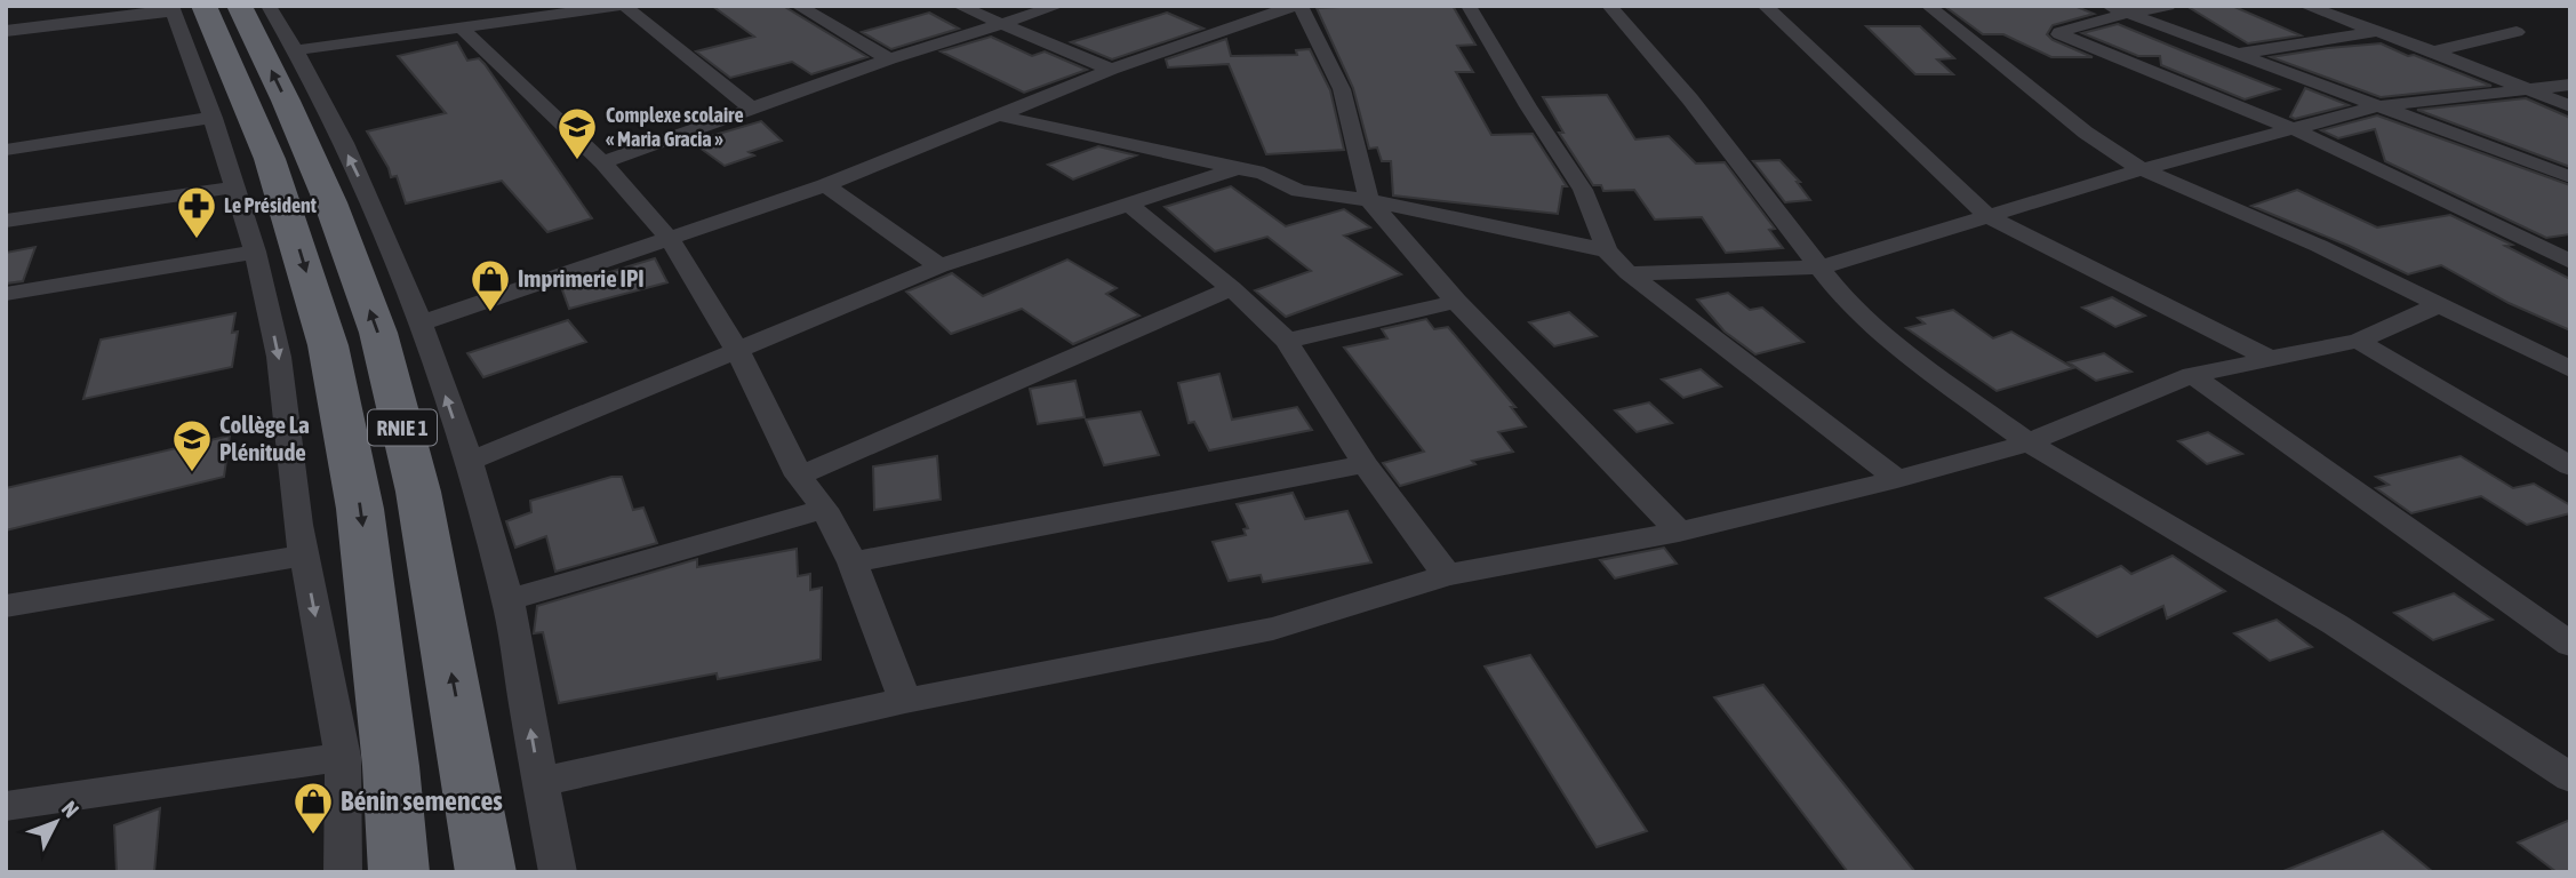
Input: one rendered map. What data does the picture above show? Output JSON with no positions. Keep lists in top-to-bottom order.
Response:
{
  "streets": {
    "highway": ["RNIE 1"]
  },
  "places": {
    "school or university": ["Complexe scolaire « Maria Gracia »", "Collège La Plénitude"],
    "pharmacy": ["Le Président"],
    "shop": ["Imprimerie IPI", "Bénin semences"]
  },
  "north": "top right"
}
